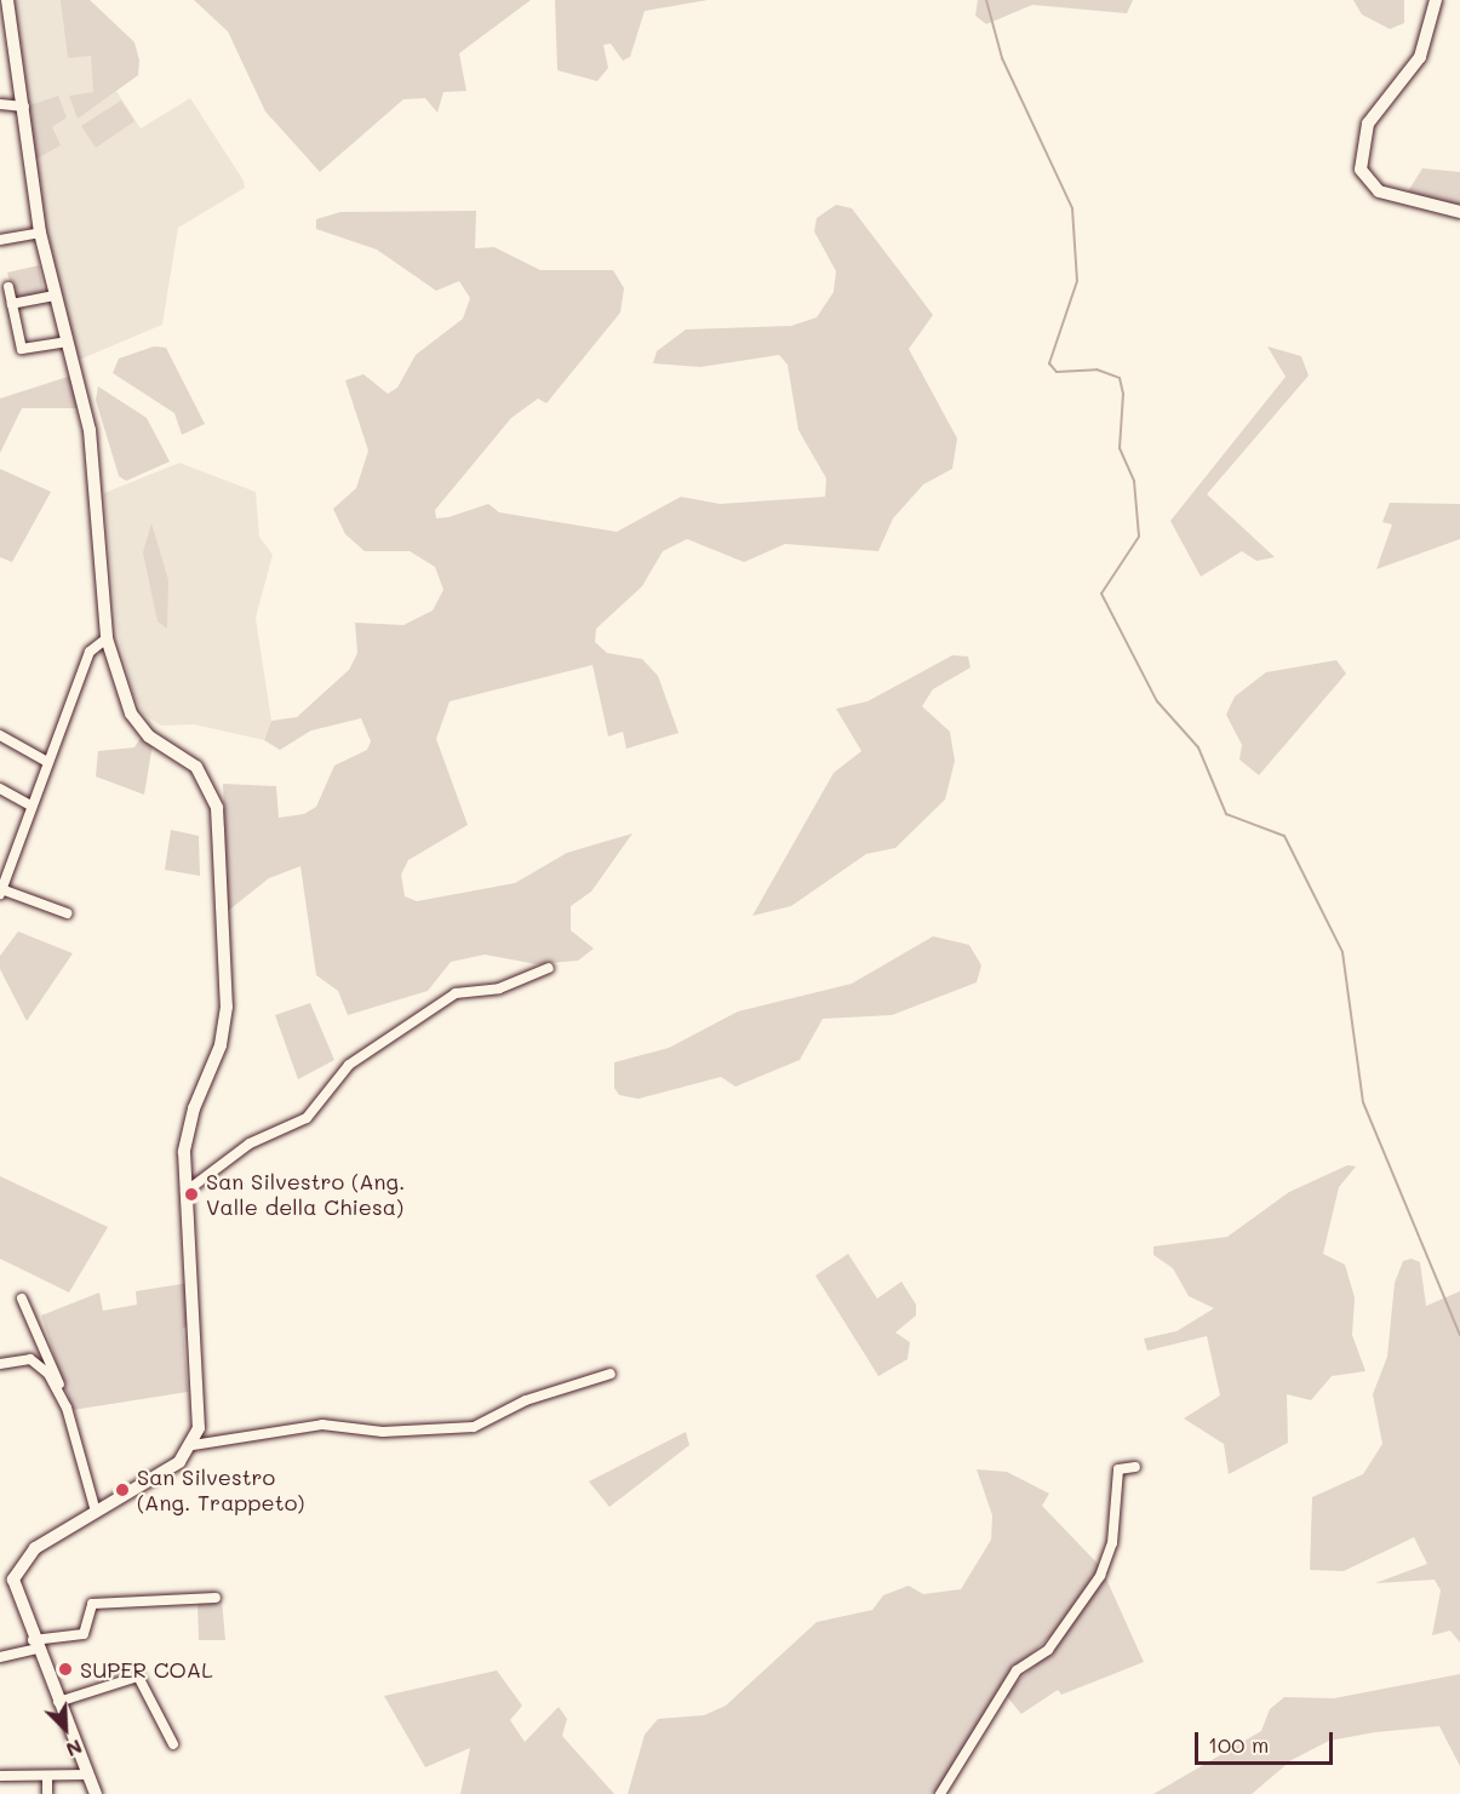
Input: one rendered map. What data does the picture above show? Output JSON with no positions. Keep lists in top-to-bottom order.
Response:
{
  "places": ["San Silvestro (Ang. Valle della Chiesa)", "San Silvestro (Ang. Trappeto)", "SUPER COAL"],
  "scale_bar": "100 m",
  "north": "bottom right"
}
